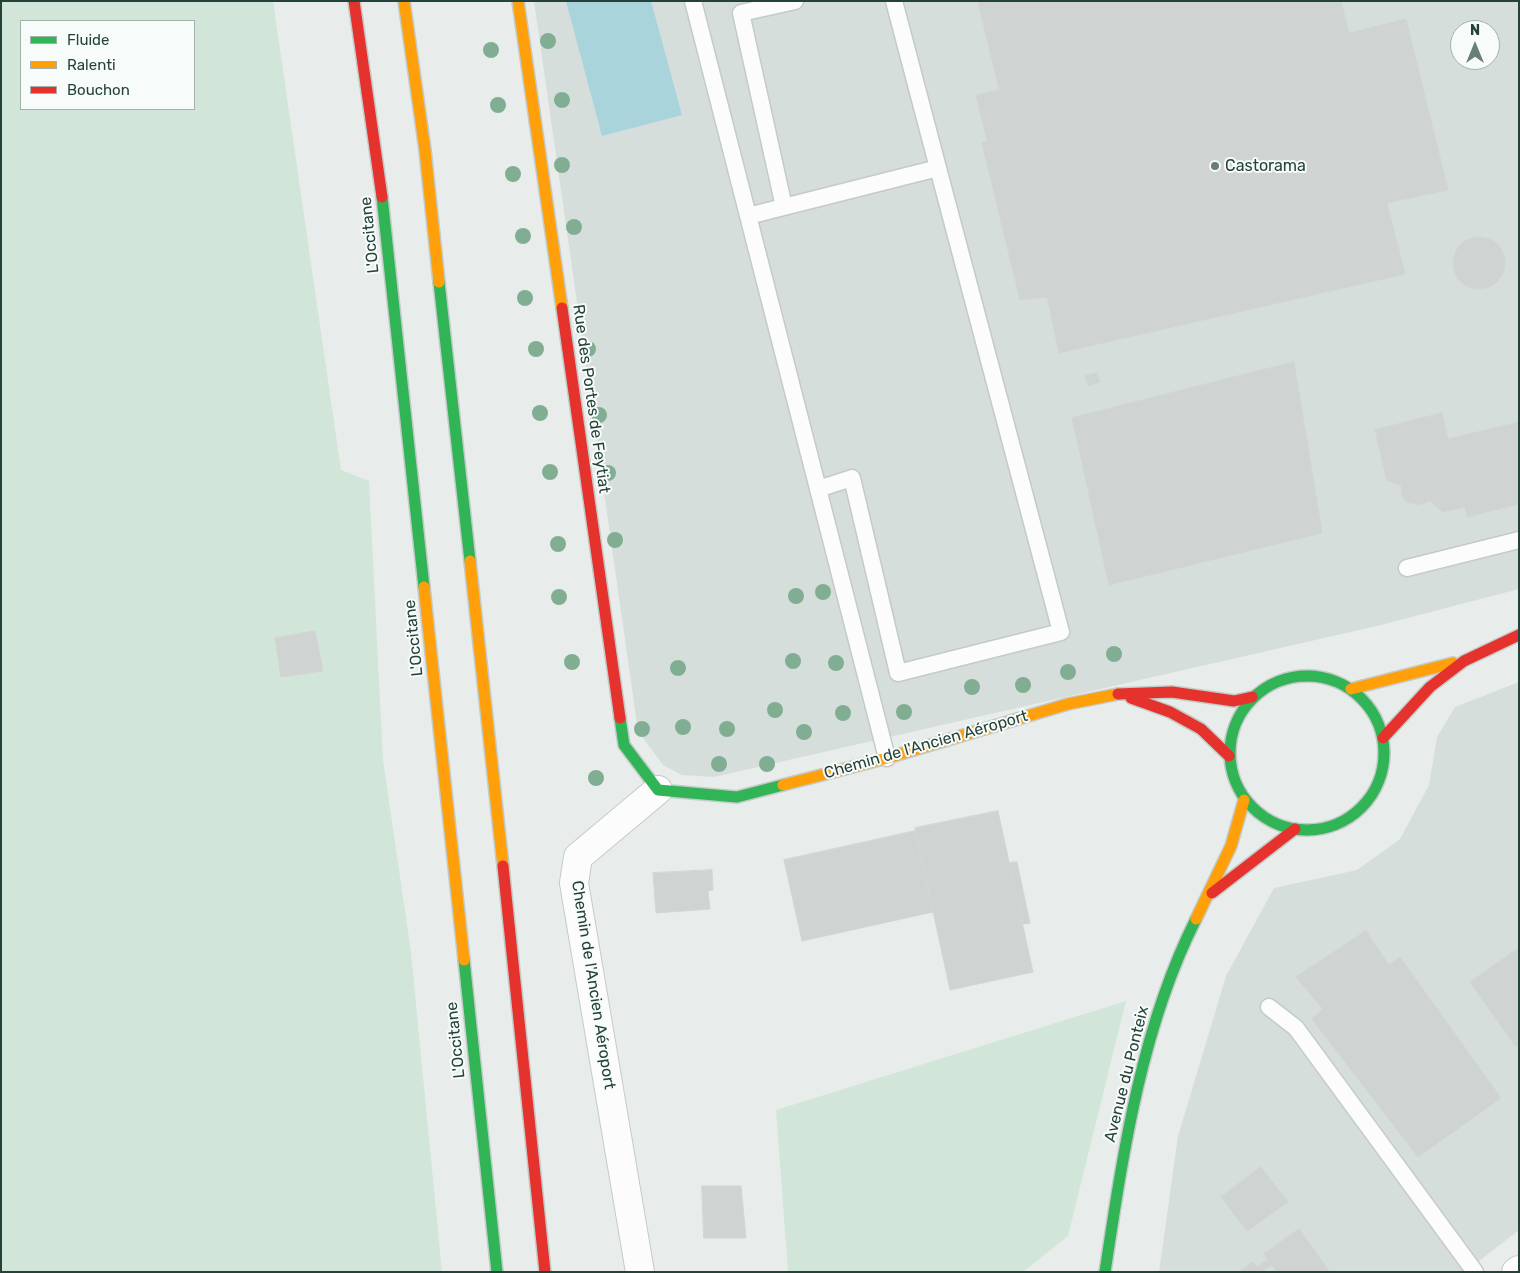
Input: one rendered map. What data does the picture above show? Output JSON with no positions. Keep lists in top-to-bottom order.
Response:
{
  "streets": {
    "main road": [
      "L'Occitane",
      "Rue des Portes de Feytiat",
      "Chemin de l'Ancien Aéroport",
      "Avenue du Ponteix"
    ]
  },
  "crossings": [
    ["Rue des Portes de Feytiat", "Chemin de l'Ancien Aéroport"],
    ["Chemin de l'Ancien Aéroport", "Avenue du Ponteix"]
  ],
  "places": ["Castorama"],
  "legend": ["Fluide", "Ralenti", "Bouchon"],
  "north": "top"
}
